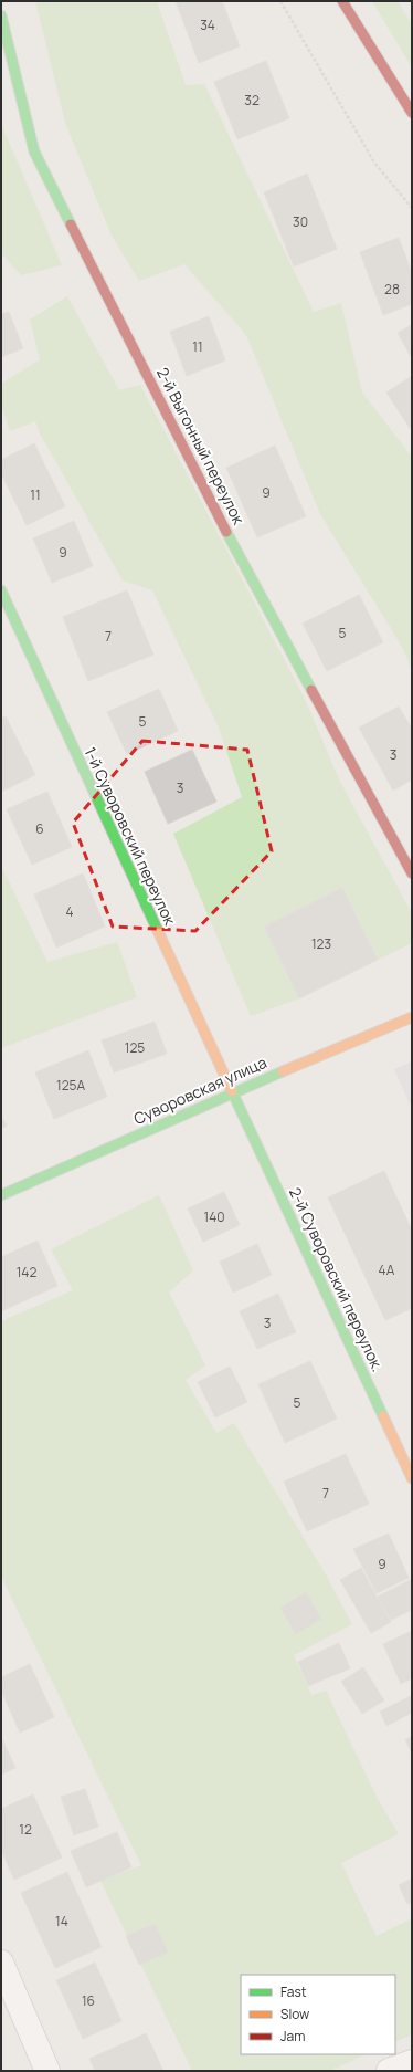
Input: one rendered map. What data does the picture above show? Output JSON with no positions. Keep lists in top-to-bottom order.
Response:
{
  "streets": {
    "street": [
      "2-й Выгонный переулок",
      "1-й Суворовский переулок",
      "Суворовская улица",
      "2-й Суворовский переулок."
    ]
  },
  "crossings": [
    ["1-й Суворовский переулок", "Суворовская улица"],
    ["1-й Суворовский переулок", "2-й Суворовский переулок."],
    ["Суворовская улица", "2-й Суворовский переулок."]
  ],
  "house_numbers": [
    "34",
    "32",
    "30",
    "28",
    "11",
    "9",
    "11",
    "9",
    "5",
    "7",
    "5",
    "3",
    "3",
    "6",
    "4",
    "123",
    "125",
    "125А",
    "140",
    "4А",
    "142",
    "3",
    "5",
    "7",
    "9",
    "12",
    "14",
    "16"
  ],
  "legend": ["Fast", "Slow", "Jam"]
}
